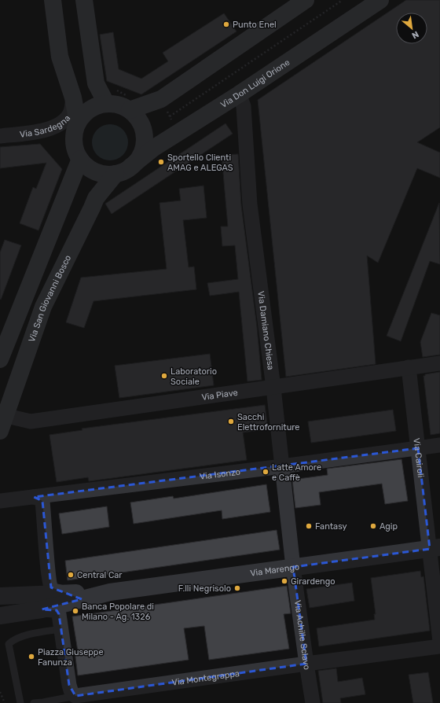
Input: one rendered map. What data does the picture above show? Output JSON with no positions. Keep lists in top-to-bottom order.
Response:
{
  "streets": {
    "main road": ["Via Don Luigi Orione", "Via San Giovanni Bosco"],
    "street": [
      "Via Sardegna",
      "Via Damiano Chiesa",
      "Via Piave",
      "Via Cairoli",
      "Via Isonzo",
      "Via Marengo",
      "Via Achille Sclavo",
      "Via Montegrappa"
    ]
  },
  "crossings": [
    ["Via Don Luigi Orione", "Via San Giovanni Bosco"],
    ["Via Don Luigi Orione", "Via Damiano Chiesa"],
    ["Via Sardegna", "Via San Giovanni Bosco"],
    ["Via San Giovanni Bosco", "Via Piave"],
    ["Via Damiano Chiesa", "Via Piave"],
    ["Via Damiano Chiesa", "Via Isonzo"],
    ["Via Damiano Chiesa", "Via Marengo"],
    ["Via Damiano Chiesa", "Via Achille Sclavo"],
    ["Via Piave", "Via Cairoli"],
    ["Via Cairoli", "Via Isonzo"],
    ["Via Cairoli", "Via Marengo"],
    ["Via Marengo", "Via Achille Sclavo"],
    ["Via Achille Sclavo", "Via Montegrappa"]
  ],
  "places": [
    "Punto Enel",
    "Sportello Clienti AMAG e ALEGAS",
    "Laboratorio Sociale",
    "Sacchi Elettroforniture",
    "Latte Amore e Caffè",
    "Fantasy",
    "Agip",
    "Central Car",
    "Girardengo",
    "F.lli Negrisolo",
    "Banca Popolare di Milano - Ag. 1326",
    "Piazza Giuseppe Fanunza"
  ],
  "north": "bottom right"
}
